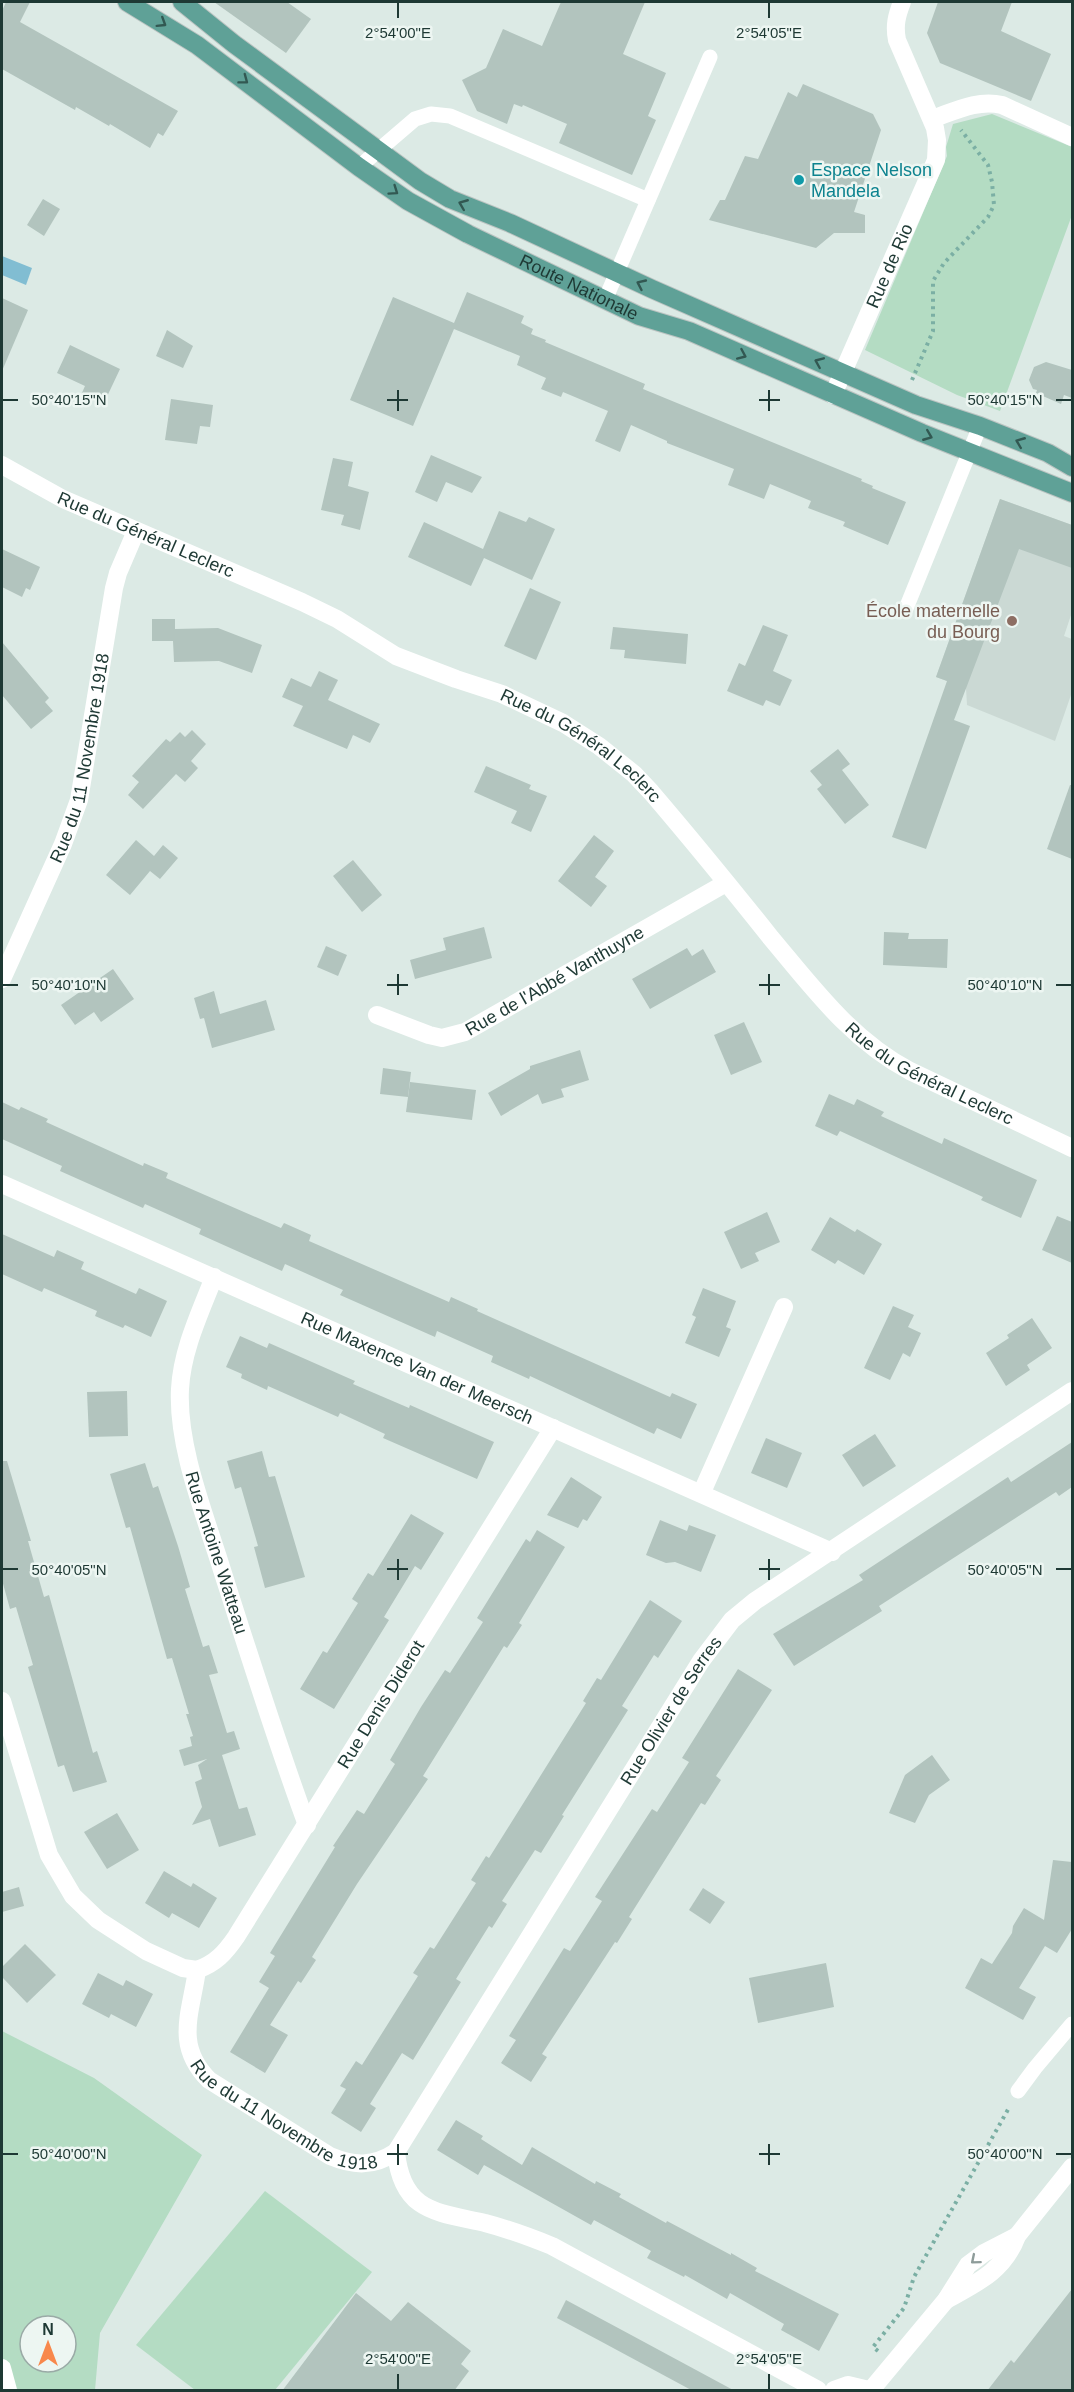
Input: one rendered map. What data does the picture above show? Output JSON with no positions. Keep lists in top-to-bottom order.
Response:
{
  "streets": {
    "main road": ["Route Nationale"],
    "street": [
      "Rue de Rio",
      "Rue du Général Leclerc",
      "Rue du 11 Novembre 1918",
      "Rue de l'Abbé Vanthuyne",
      "Rue Maxence Van der Meersch",
      "Rue Antoine Watteau",
      "Rue Denis Diderot",
      "Rue Olivier de Serres"
    ]
  },
  "crossings": [
    ["Rue de Rio", "Route Nationale"],
    ["Rue du Général Leclerc", "Rue du 11 Novembre 1918"],
    ["Rue du Général Leclerc", "Rue de l'Abbé Vanthuyne"],
    ["Rue du 11 Novembre 1918", "Rue Denis Diderot"],
    ["Rue du 11 Novembre 1918", "Rue Olivier de Serres"],
    ["Rue Maxence Van der Meersch", "Rue Antoine Watteau"],
    ["Rue Maxence Van der Meersch", "Rue Denis Diderot"],
    ["Rue Maxence Van der Meersch", "Rue Olivier de Serres"],
    ["Rue Antoine Watteau", "Rue Denis Diderot"]
  ],
  "places": ["Espace Nelson Mandela", "École maternelle du Bourg"],
  "north": "top",
  "coordinates": [
    "2°54'00\"E",
    "2°54'05\"E",
    "50°40'15\"N",
    "50°40'10\"N",
    "50°40'05\"N",
    "50°40'00\"N"
  ]
}
